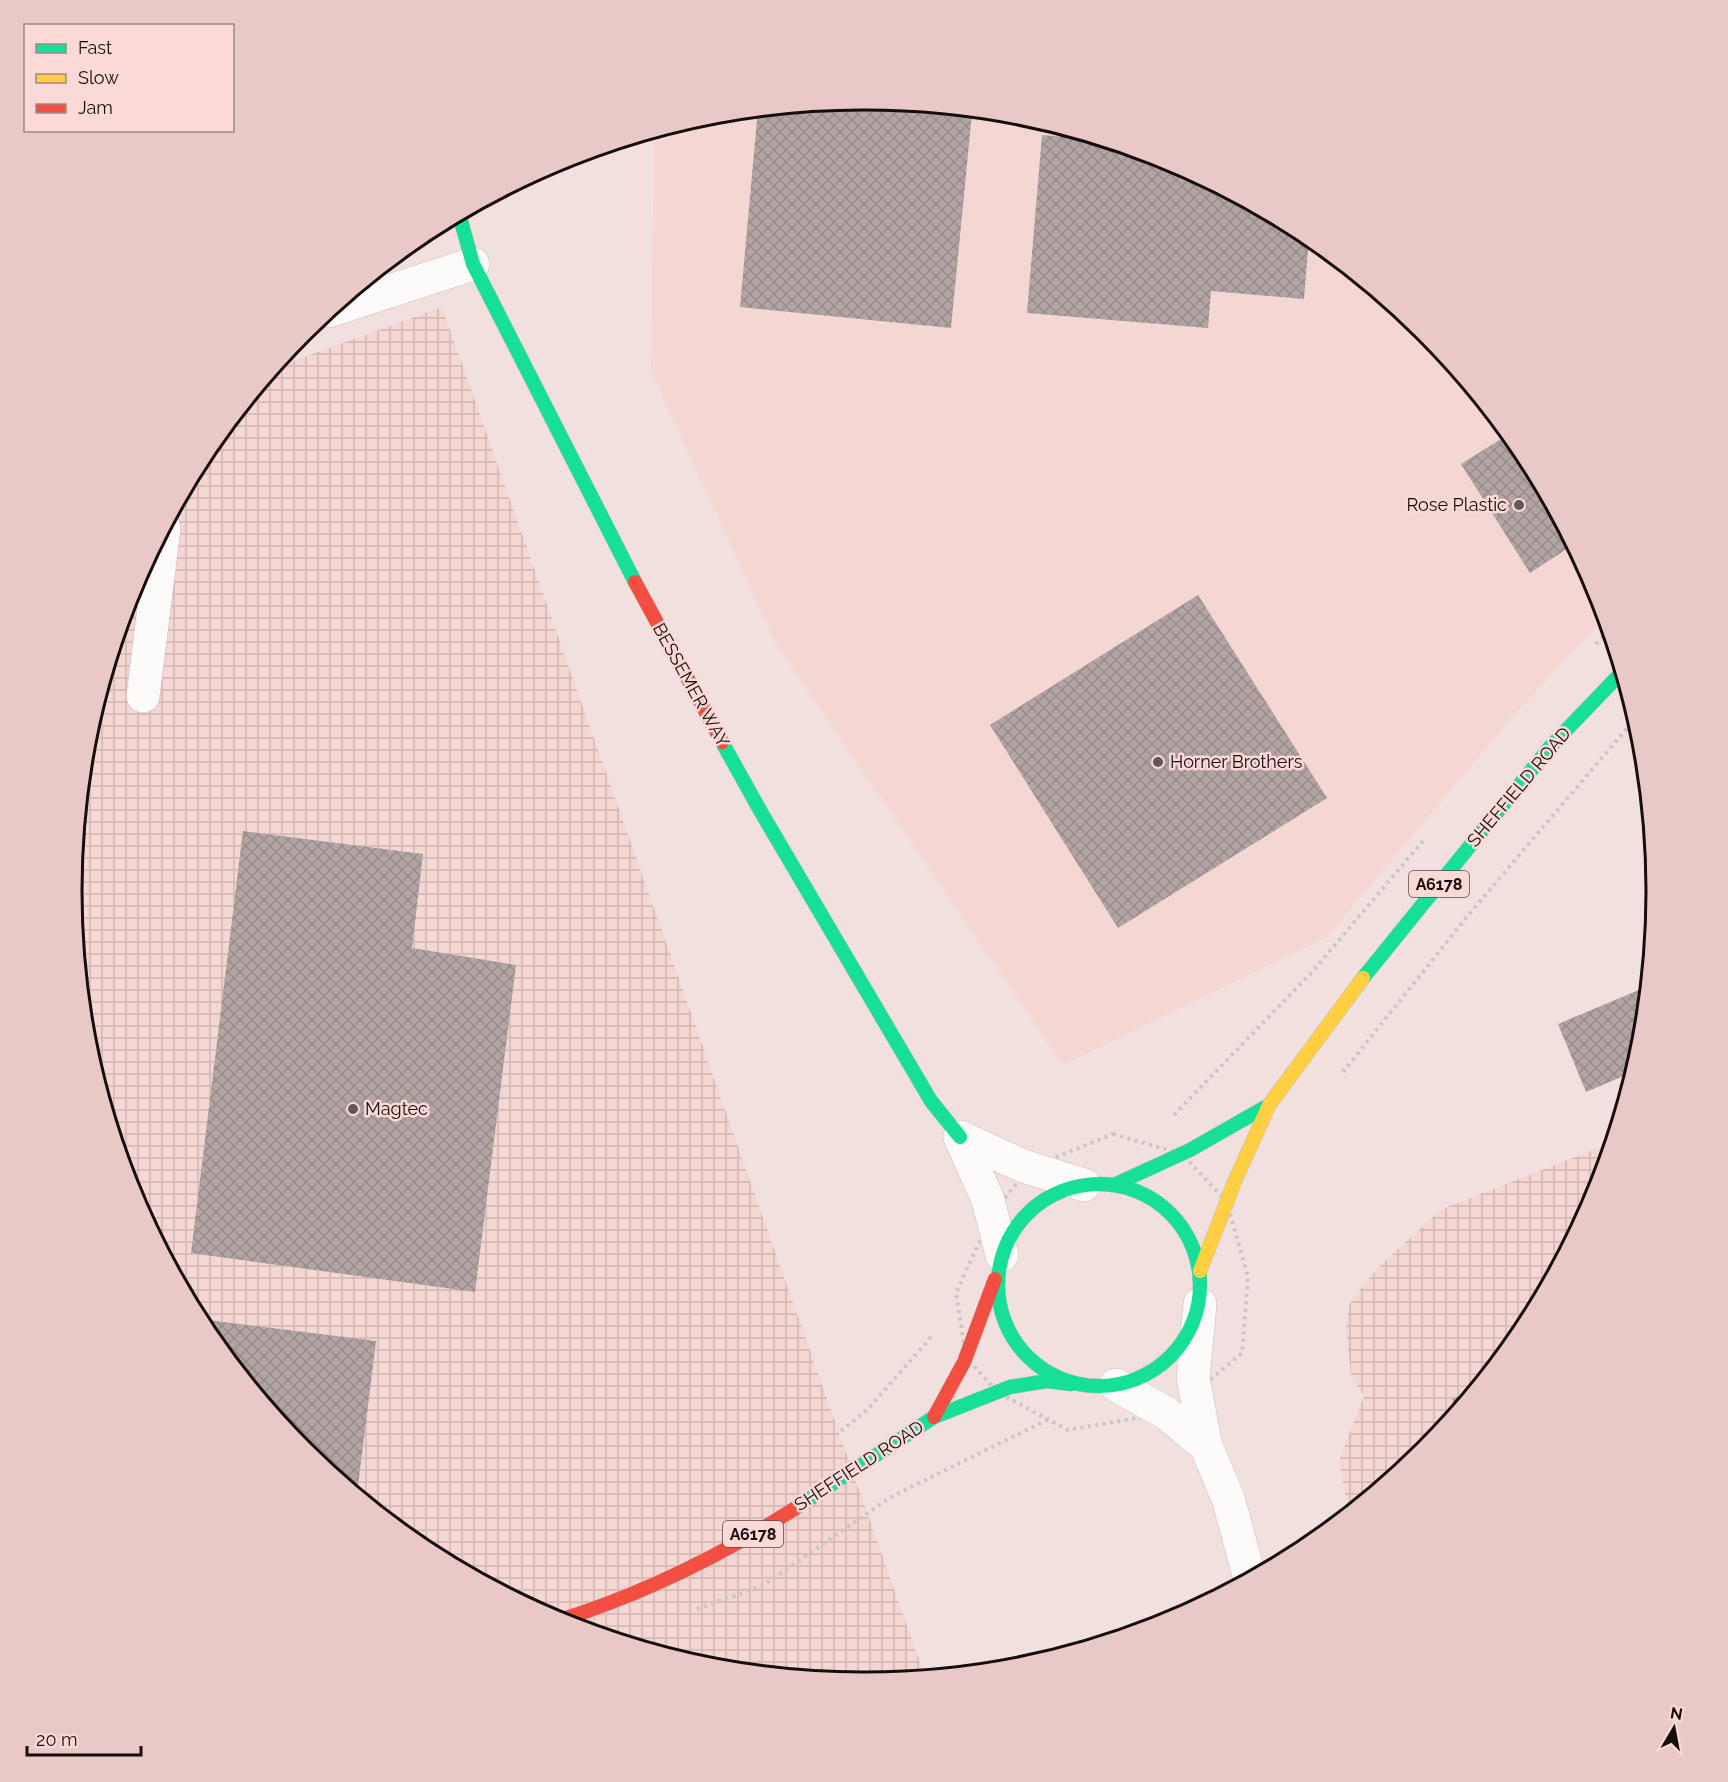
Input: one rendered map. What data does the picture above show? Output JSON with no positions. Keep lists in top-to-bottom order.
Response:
{
  "streets": {
    "main road": ["BESSEMER WAY", "SHEFFIELD ROAD", "A6178"]
  },
  "crossings": [
    ["BESSEMER WAY", "SHEFFIELD ROAD"]
  ],
  "places": ["Rose Plastic", "Horner Brothers", "Magtec"],
  "legend": ["Fast", "Slow", "Jam"],
  "scale_bar": "20 m",
  "north": "top"
}
